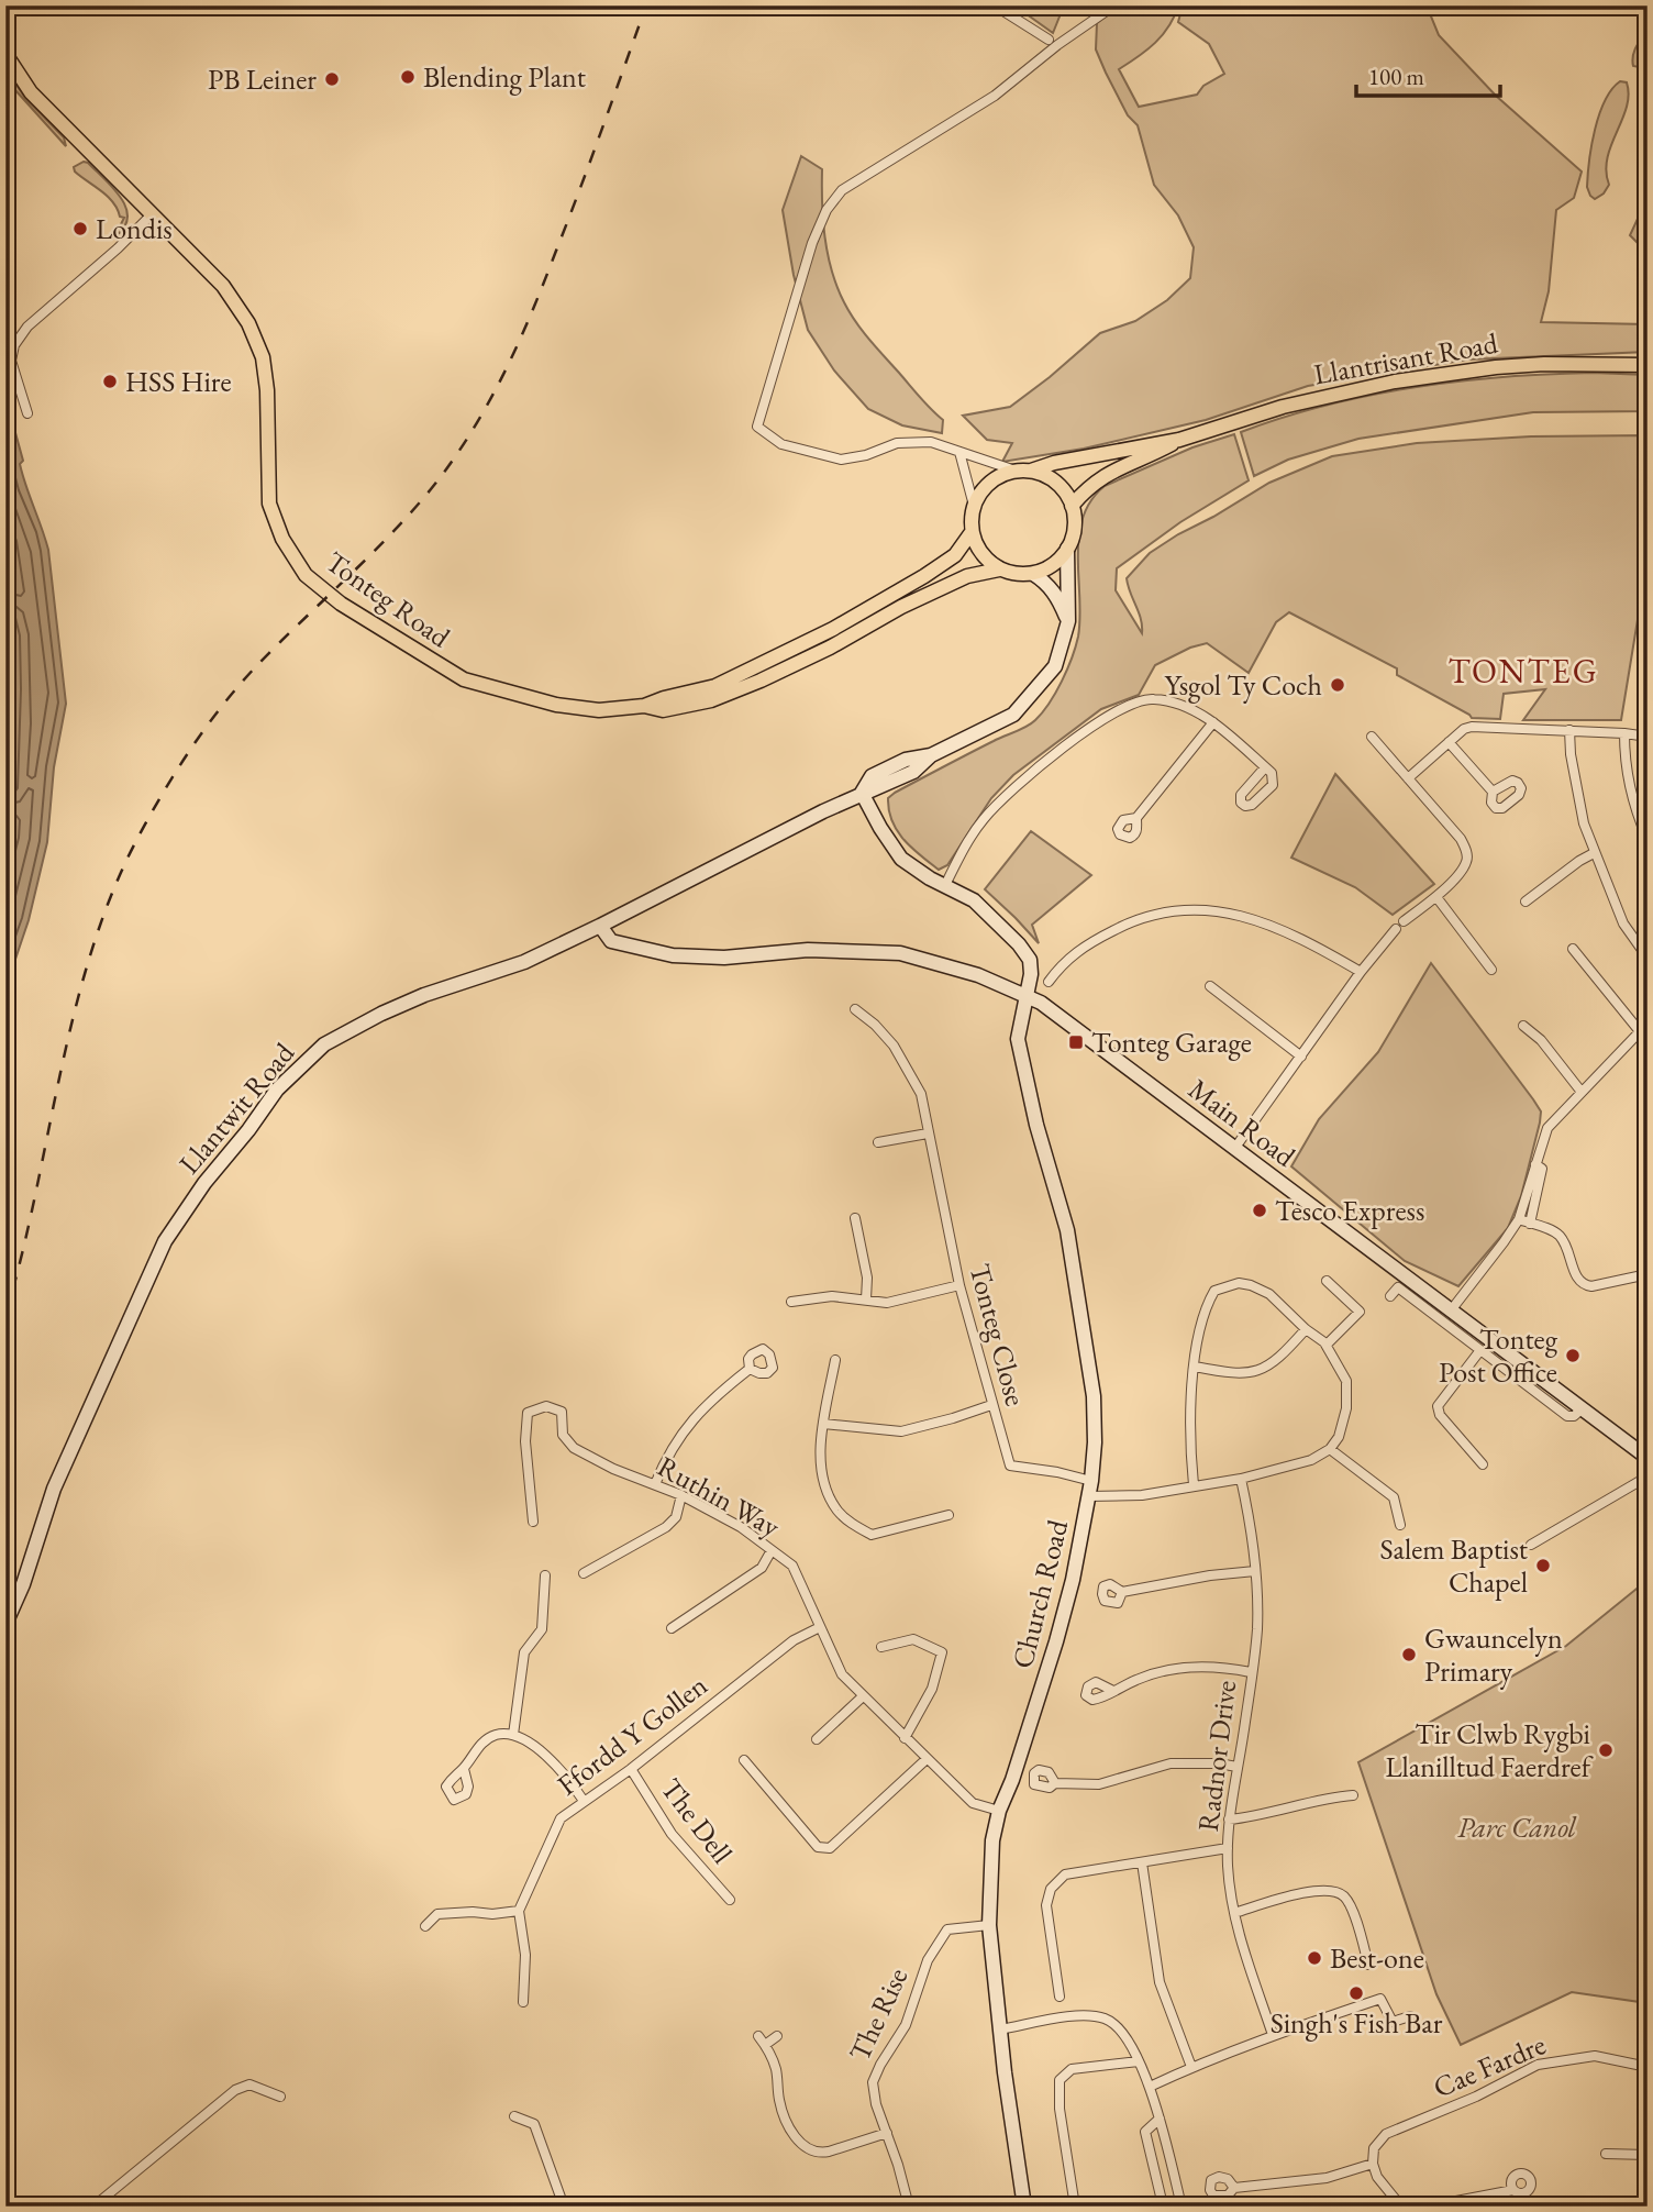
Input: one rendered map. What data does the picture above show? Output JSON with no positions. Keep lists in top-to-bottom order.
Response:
{
  "streets": {
    "main road": [
      "Llantrisant Road",
      "Tonteg Road",
      "Llantwit Road",
      "Main Road",
      "Church Road"
    ],
    "street": [
      "Tonteg Close",
      "Ruthin Way",
      "Ffordd Y Gollen",
      "Radnor Drive",
      "The Dell",
      "The Rise",
      "Cae Fardre"
    ]
  },
  "crossings": [
    ["Llantrisant Road", "Tonteg Road"],
    ["Llantwit Road", "Main Road"],
    ["Main Road", "Church Road"],
    ["Tonteg Close", "Church Road"],
    ["Ruthin Way", "Church Road"],
    ["Ruthin Way", "Ffordd Y Gollen"],
    ["Church Road", "The Rise"],
    ["Ffordd Y Gollen", "The Dell"]
  ],
  "districts": ["TONTEG"],
  "parks": ["Parc Canol"],
  "places": {
    "other": [
      "Blending Plant",
      "PB Leiner",
      "Londis",
      "HSS Hire",
      "Ysgol Ty Coch",
      "Tesco Express",
      "Tonteg Post Office",
      "Salem Baptist Chapel",
      "Gwauncelyn Primary",
      "Tir Clwb Rygbi Llanilltud Faerdref",
      "Best-one",
      "Singh's Fish Bar"
    ],
    "transit": ["Tonteg Garage"]
  },
  "scale_bar": "100 m"
}
